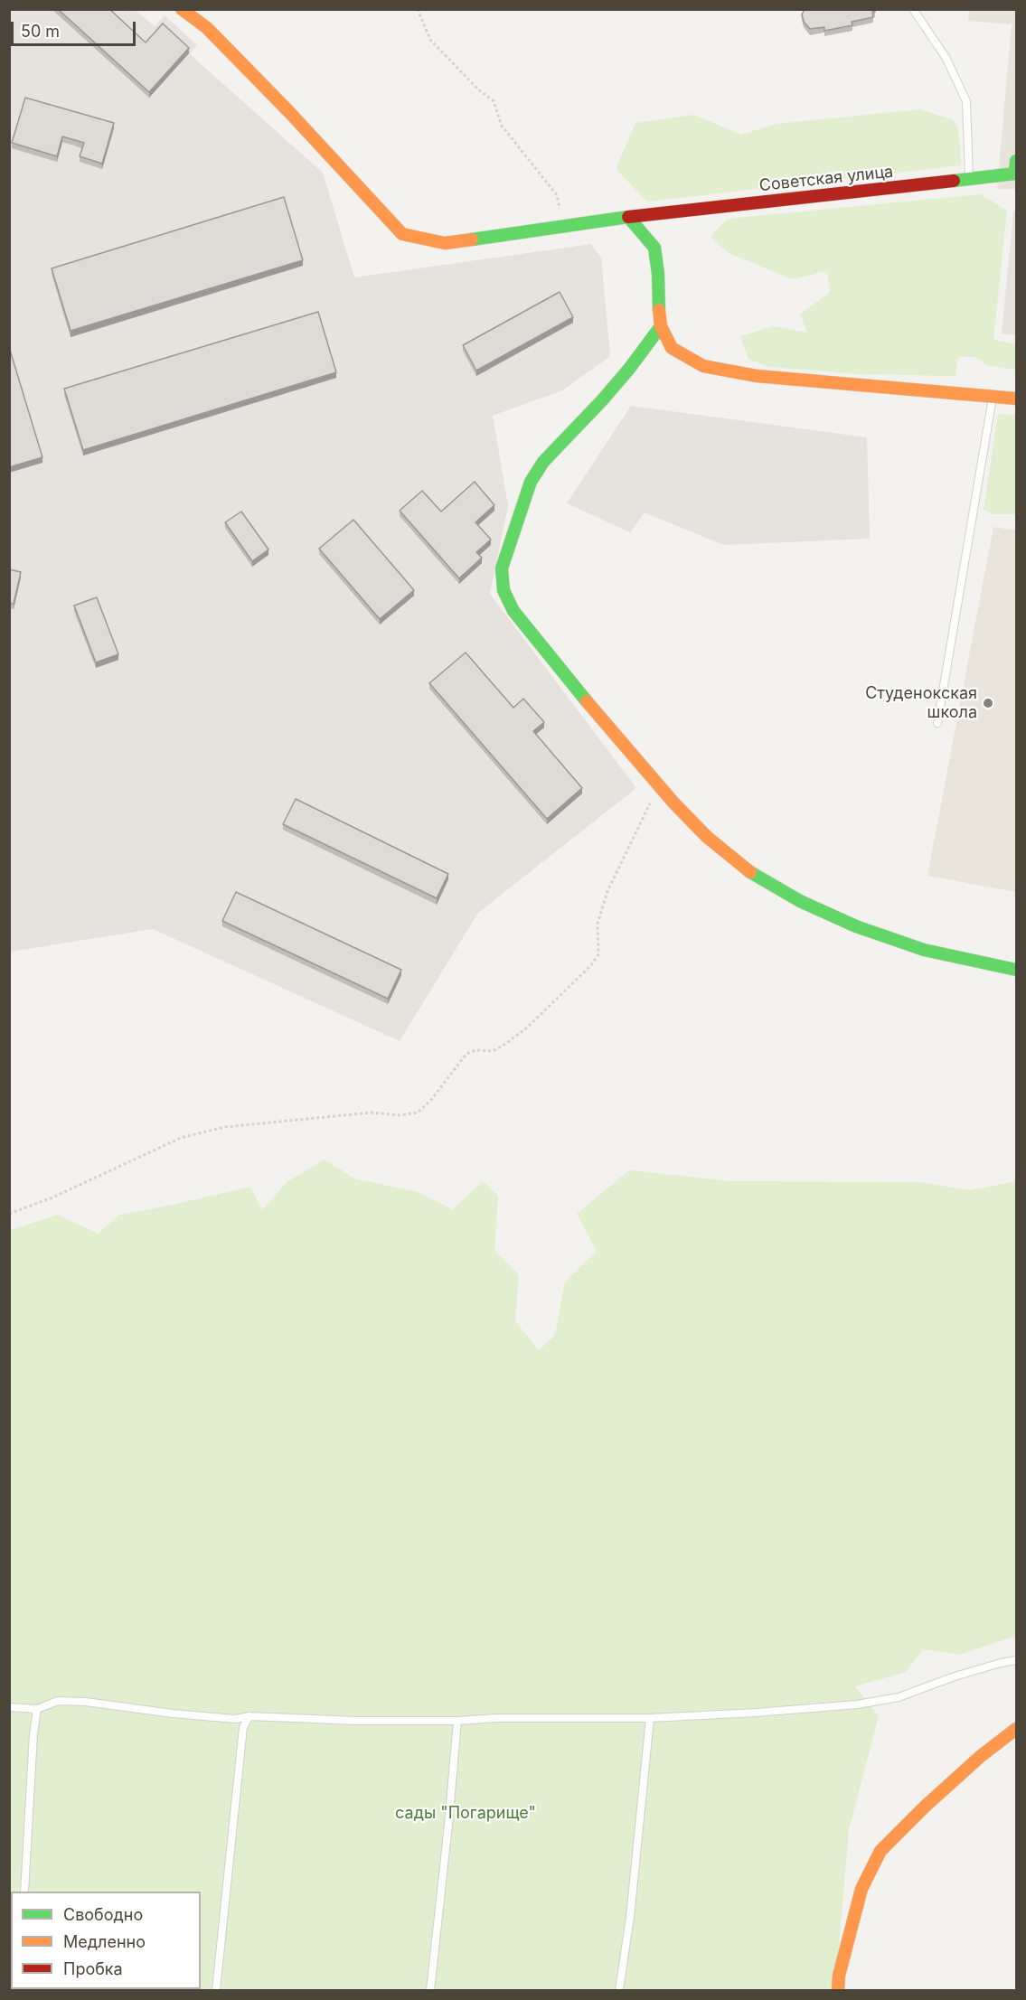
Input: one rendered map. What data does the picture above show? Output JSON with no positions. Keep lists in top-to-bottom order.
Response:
{
  "streets": {
    "street": ["Советская улица"]
  },
  "parks": ["сады \"Погарище\""],
  "places": ["Студенокская школа"],
  "legend": ["Свободно", "Медленно", "Пробка"],
  "scale_bar": "50 m"
}
